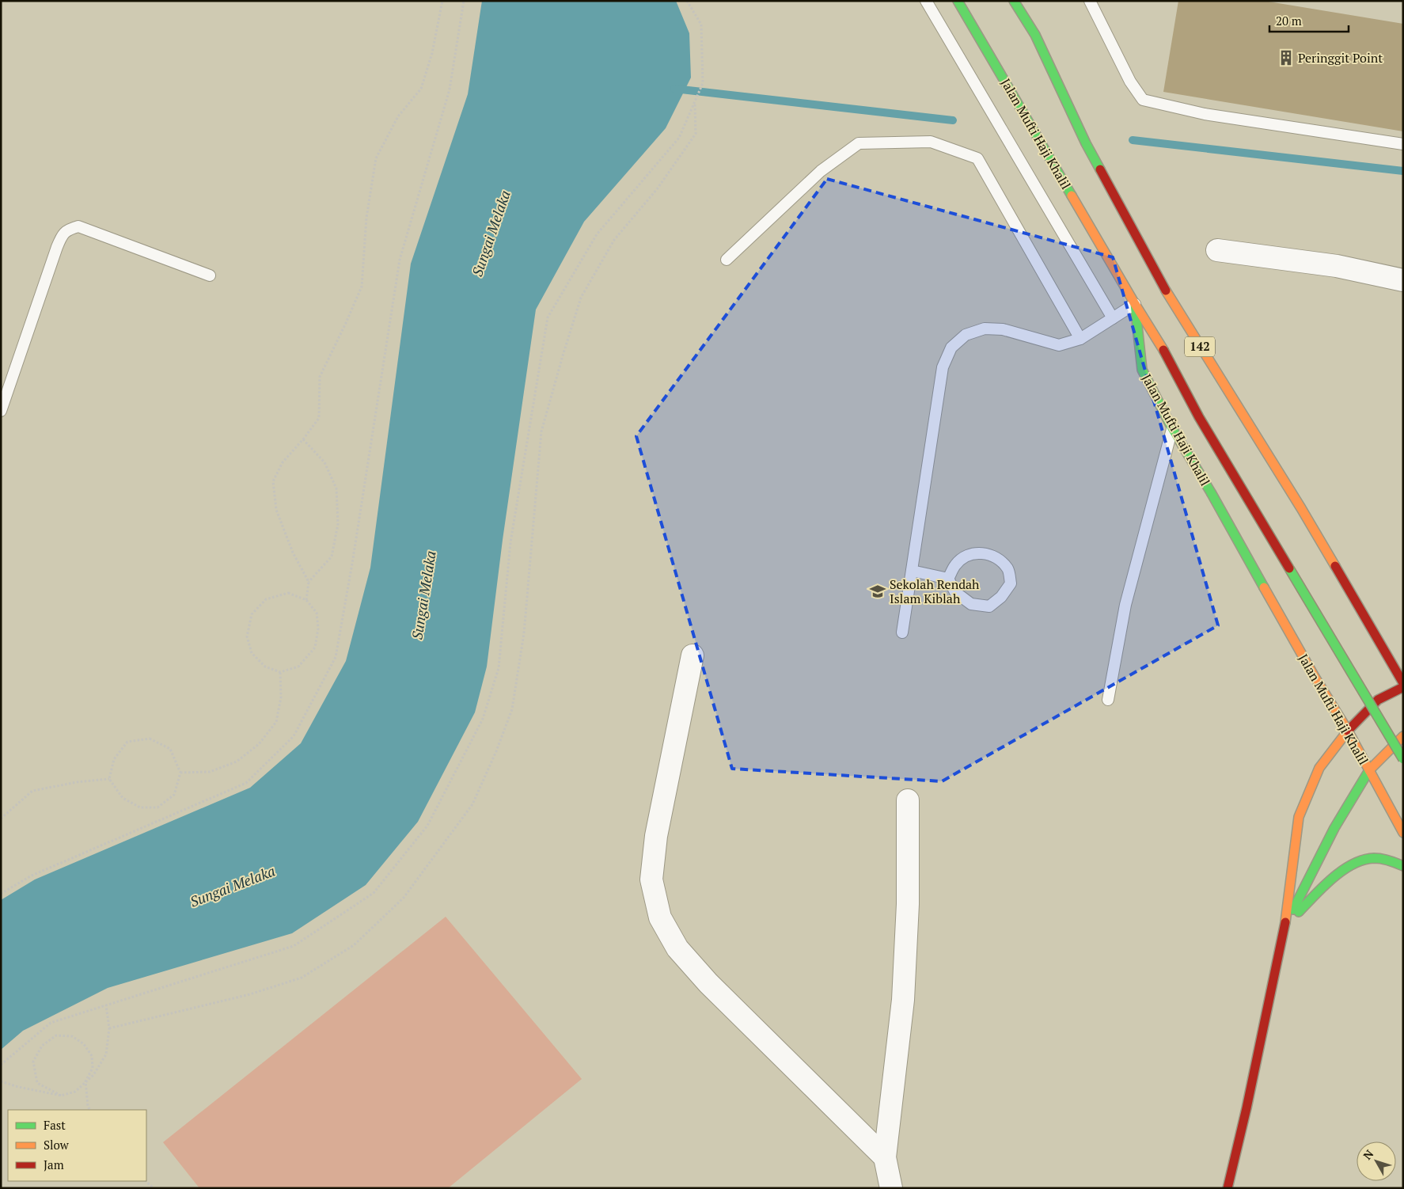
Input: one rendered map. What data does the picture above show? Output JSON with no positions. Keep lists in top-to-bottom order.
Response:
{
  "streets": {
    "main road": ["Jalan Mufti Haji Khalil", "142"]
  },
  "crossings": [
    ["Jalan Mufti Haji Khalil", "142"]
  ],
  "water": ["Sungai Melaka"],
  "places": {
    "building": ["Peringgit Point"],
    "school or university": ["Sekolah Rendah Islam Kiblah"]
  },
  "legend": ["Fast", "Slow", "Jam"],
  "scale_bar": "20 m",
  "north": "top left"
}
